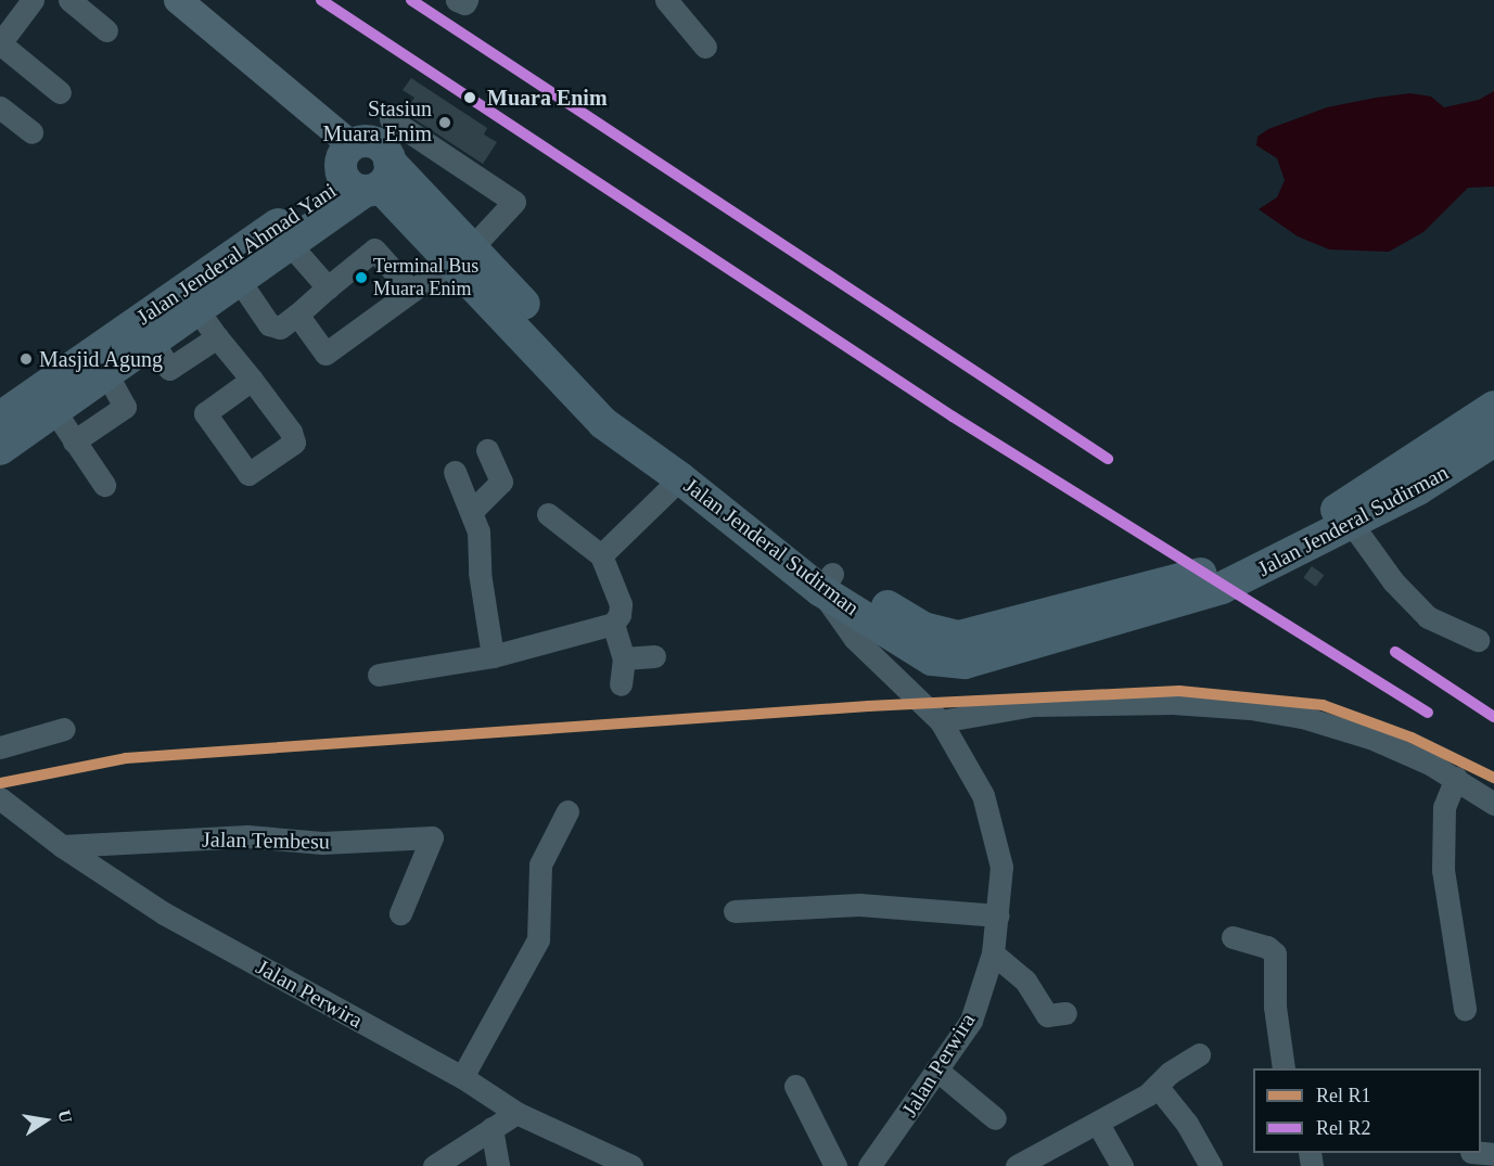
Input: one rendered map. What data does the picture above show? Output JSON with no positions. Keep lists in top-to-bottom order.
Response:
{
  "streets": {
    "highway": ["Jalan Jenderal Ahmad Yani", "Jalan Jenderal Sudirman"],
    "street": ["Jalan Tembesu", "Jalan Perwira"]
  },
  "crossings": [
    ["Jalan Jenderal Ahmad Yani", "Jalan Jenderal Sudirman"],
    ["Jalan Jenderal Sudirman", "Jalan Perwira"],
    ["Jalan Tembesu", "Jalan Perwira"]
  ],
  "places": [
    "Muara Enim",
    "Stasiun Muara Enim",
    "Terminal Bus Muara Enim",
    "Masjid Agung"
  ],
  "lines": ["rail line R2", "rail line R1"],
  "legend": ["Rel R1", "Rel R2"],
  "north": "right"
}
